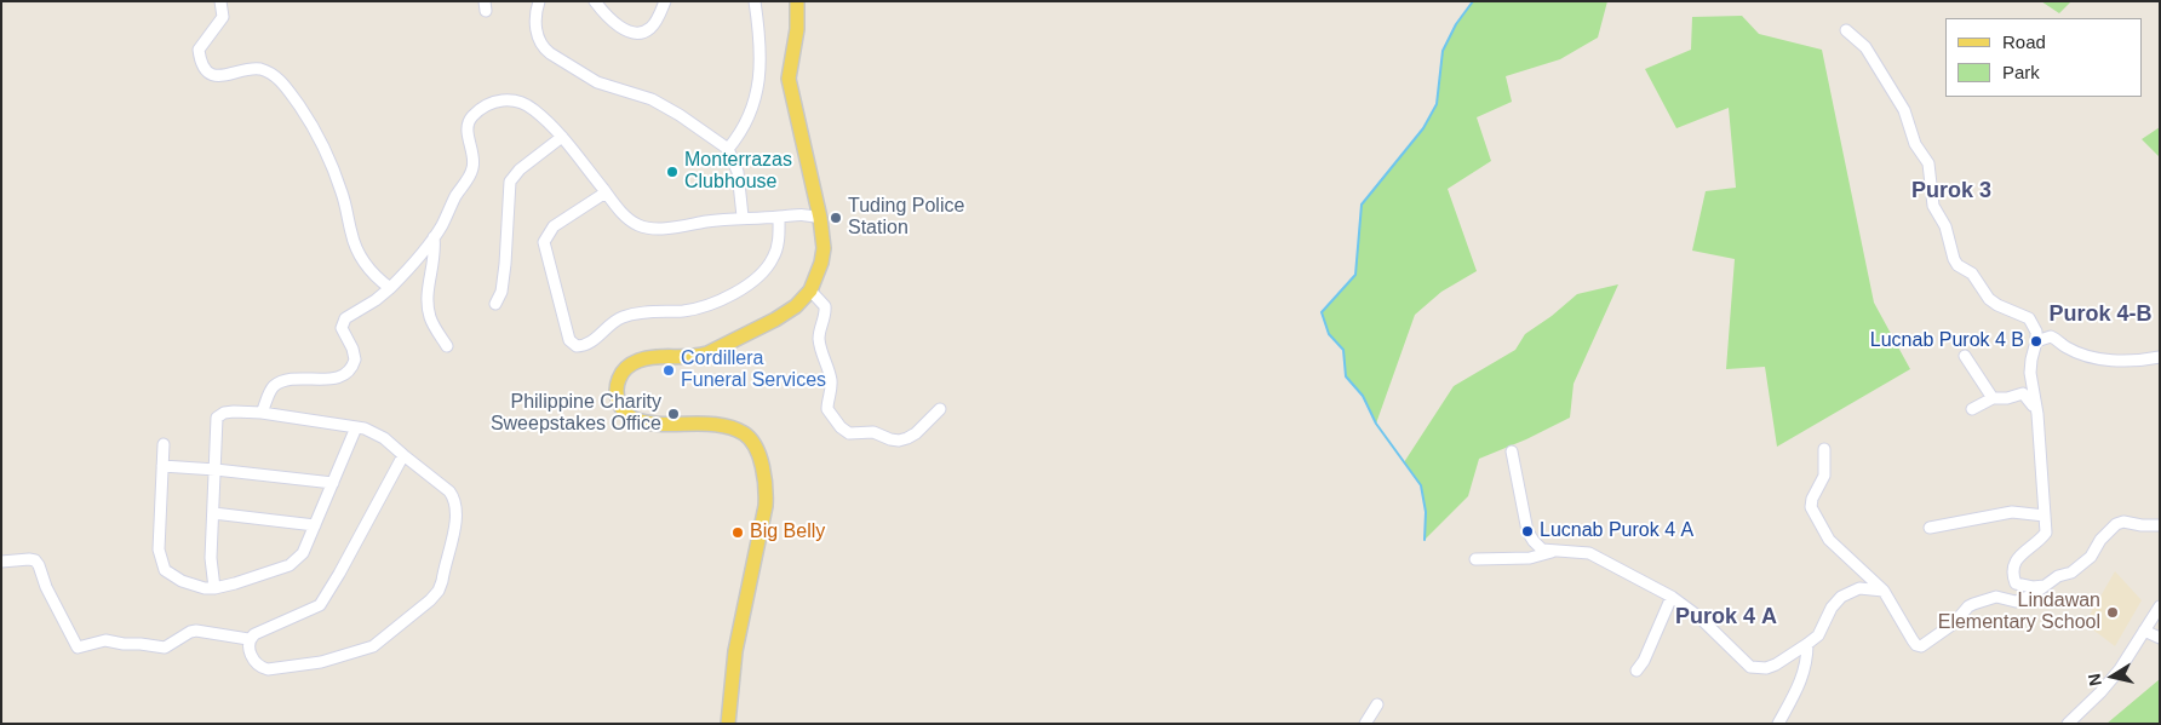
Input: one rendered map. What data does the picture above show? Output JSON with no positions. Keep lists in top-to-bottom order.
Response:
{
  "districts": ["Purok 3", "Purok 4-B", "Purok 4 A"],
  "places": [
    "Monterrazas Clubhouse",
    "Tuding Police Station",
    "Lucnab Purok 4 B",
    "Cordillera Funeral Services",
    "Philippine Charity Sweepstakes Office",
    "Lucnab Purok 4 A",
    "Big Belly",
    "Lindawan Elementary School"
  ],
  "legend": ["Road", "Park"],
  "north": "left"
}
